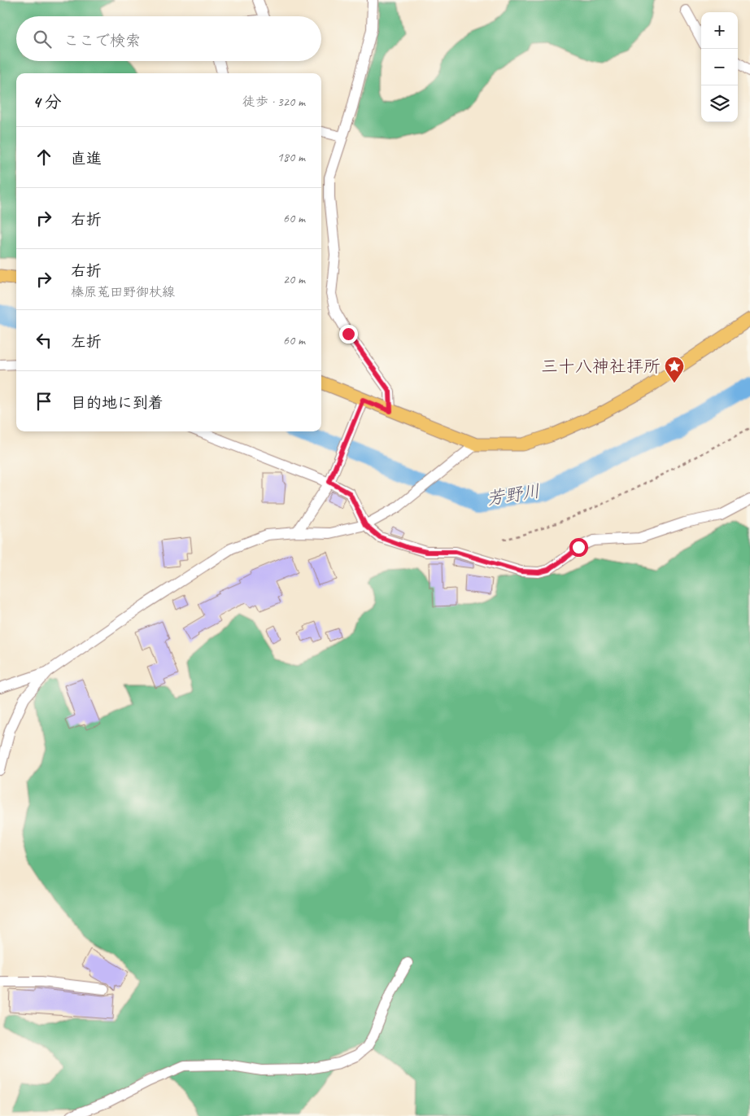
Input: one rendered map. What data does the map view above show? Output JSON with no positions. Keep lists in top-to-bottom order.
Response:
{
  "water": ["芳野川"],
  "places": {
    "place": ["三十八神社拝所"]
  },
  "page": {
    "map_buttons": ["+", "−"],
    "search": "ここで検索",
    "heading": ["4 分", "徒歩 · 320 m"],
    "list": [
      ["直進", "180 m"],
      ["右折", "60 m"],
      ["右折", "榛原菟田野御杖線", "20 m"],
      ["左折", "60 m"],
      "目的地に到着"
    ]
  }
}
